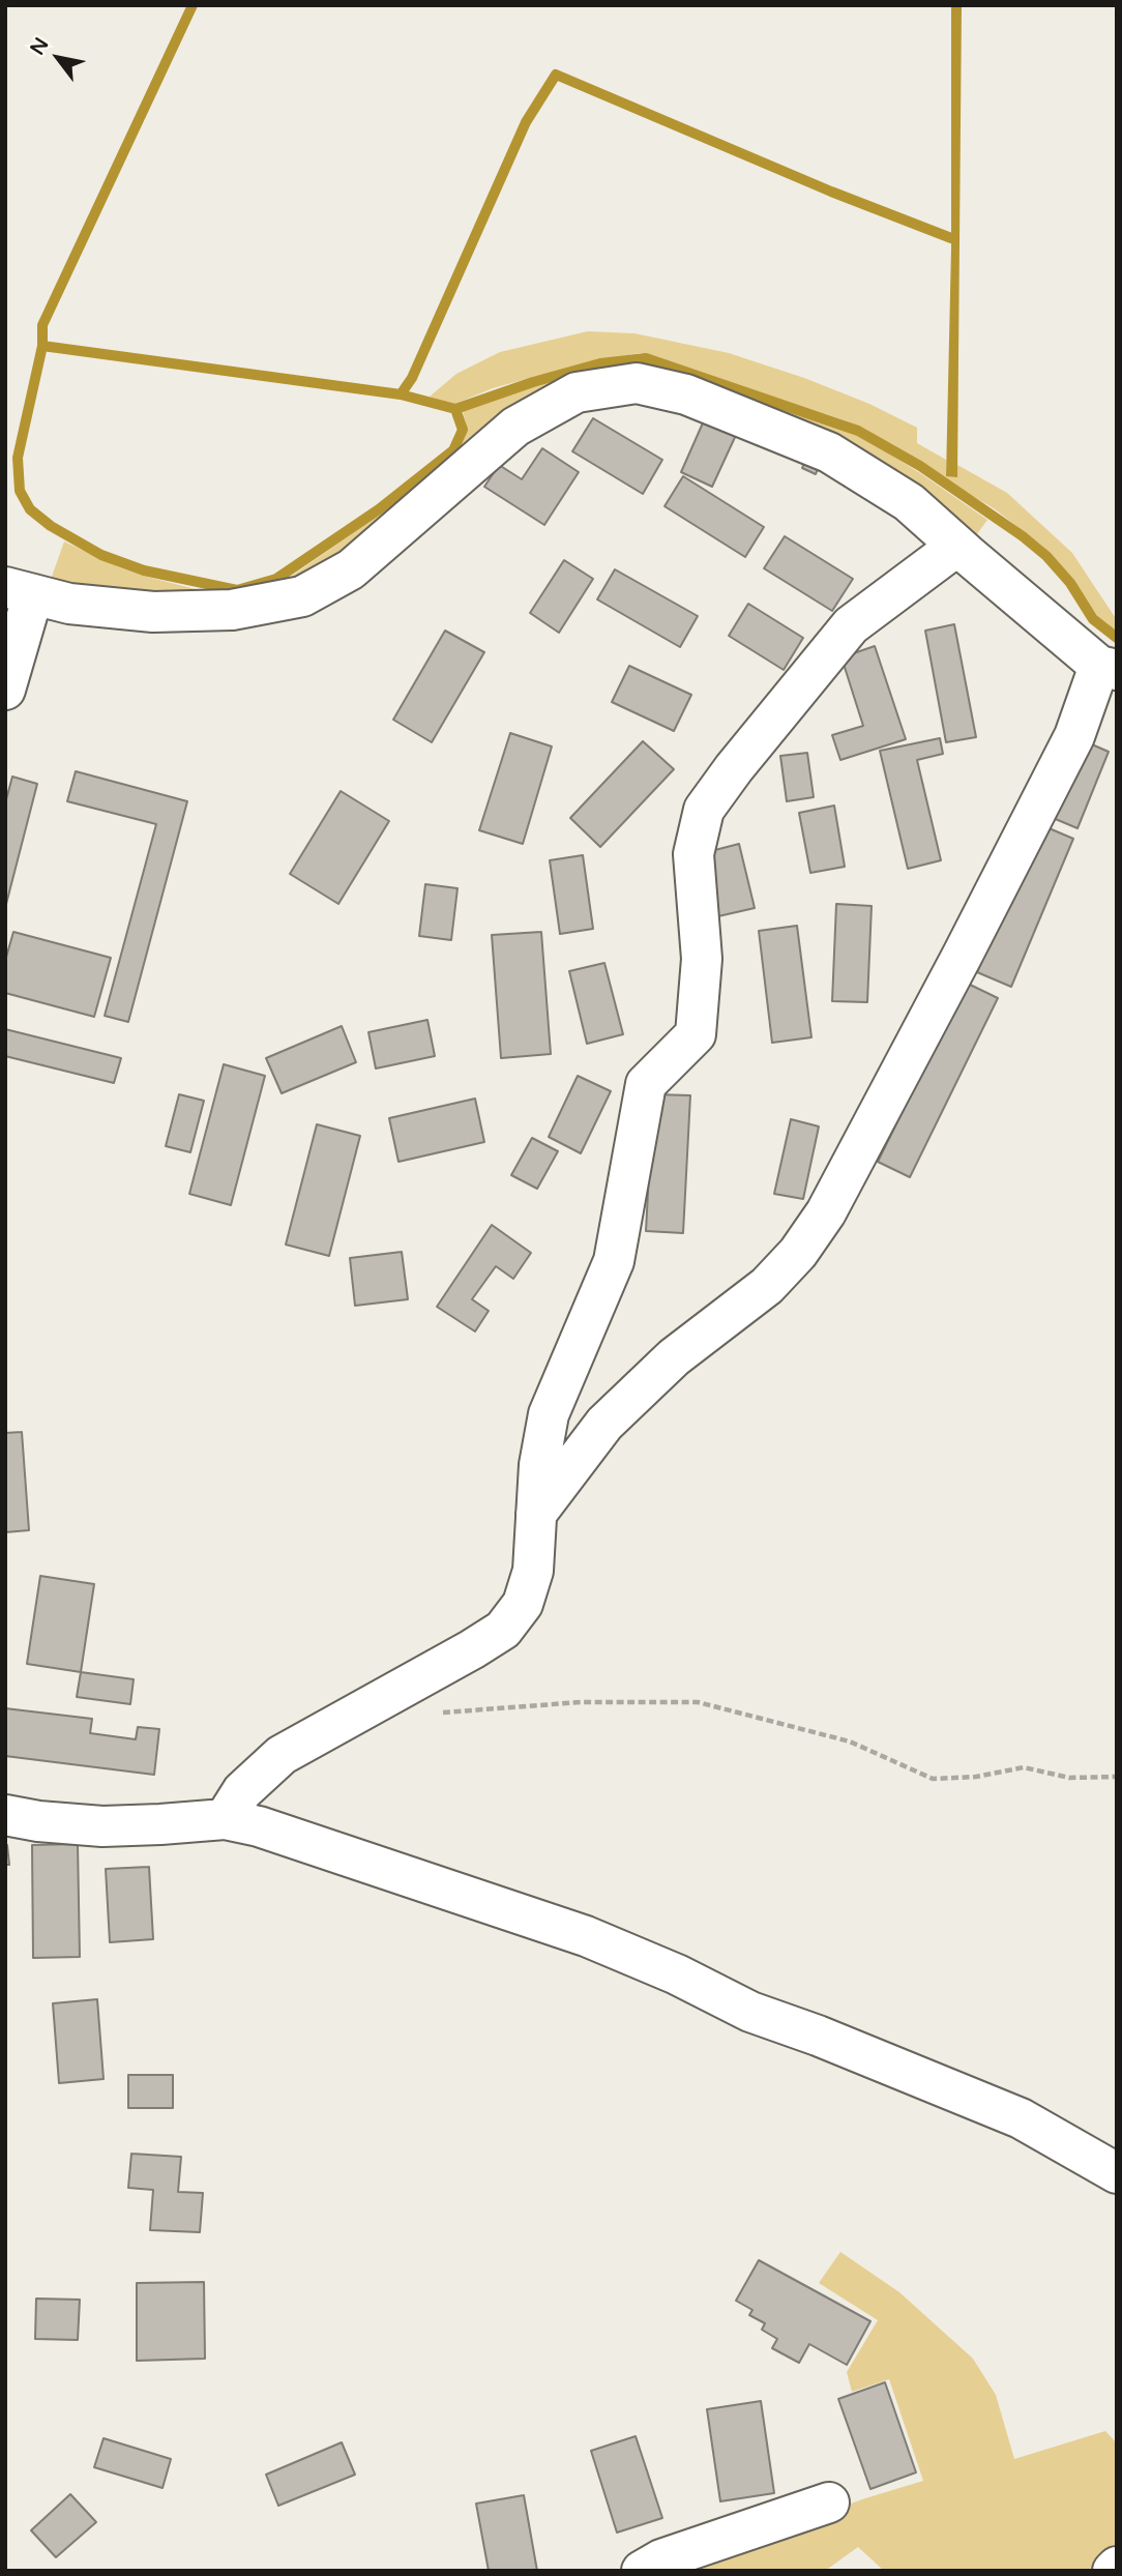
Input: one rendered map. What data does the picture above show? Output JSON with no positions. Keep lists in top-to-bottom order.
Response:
{
  "north": "top left"
}
